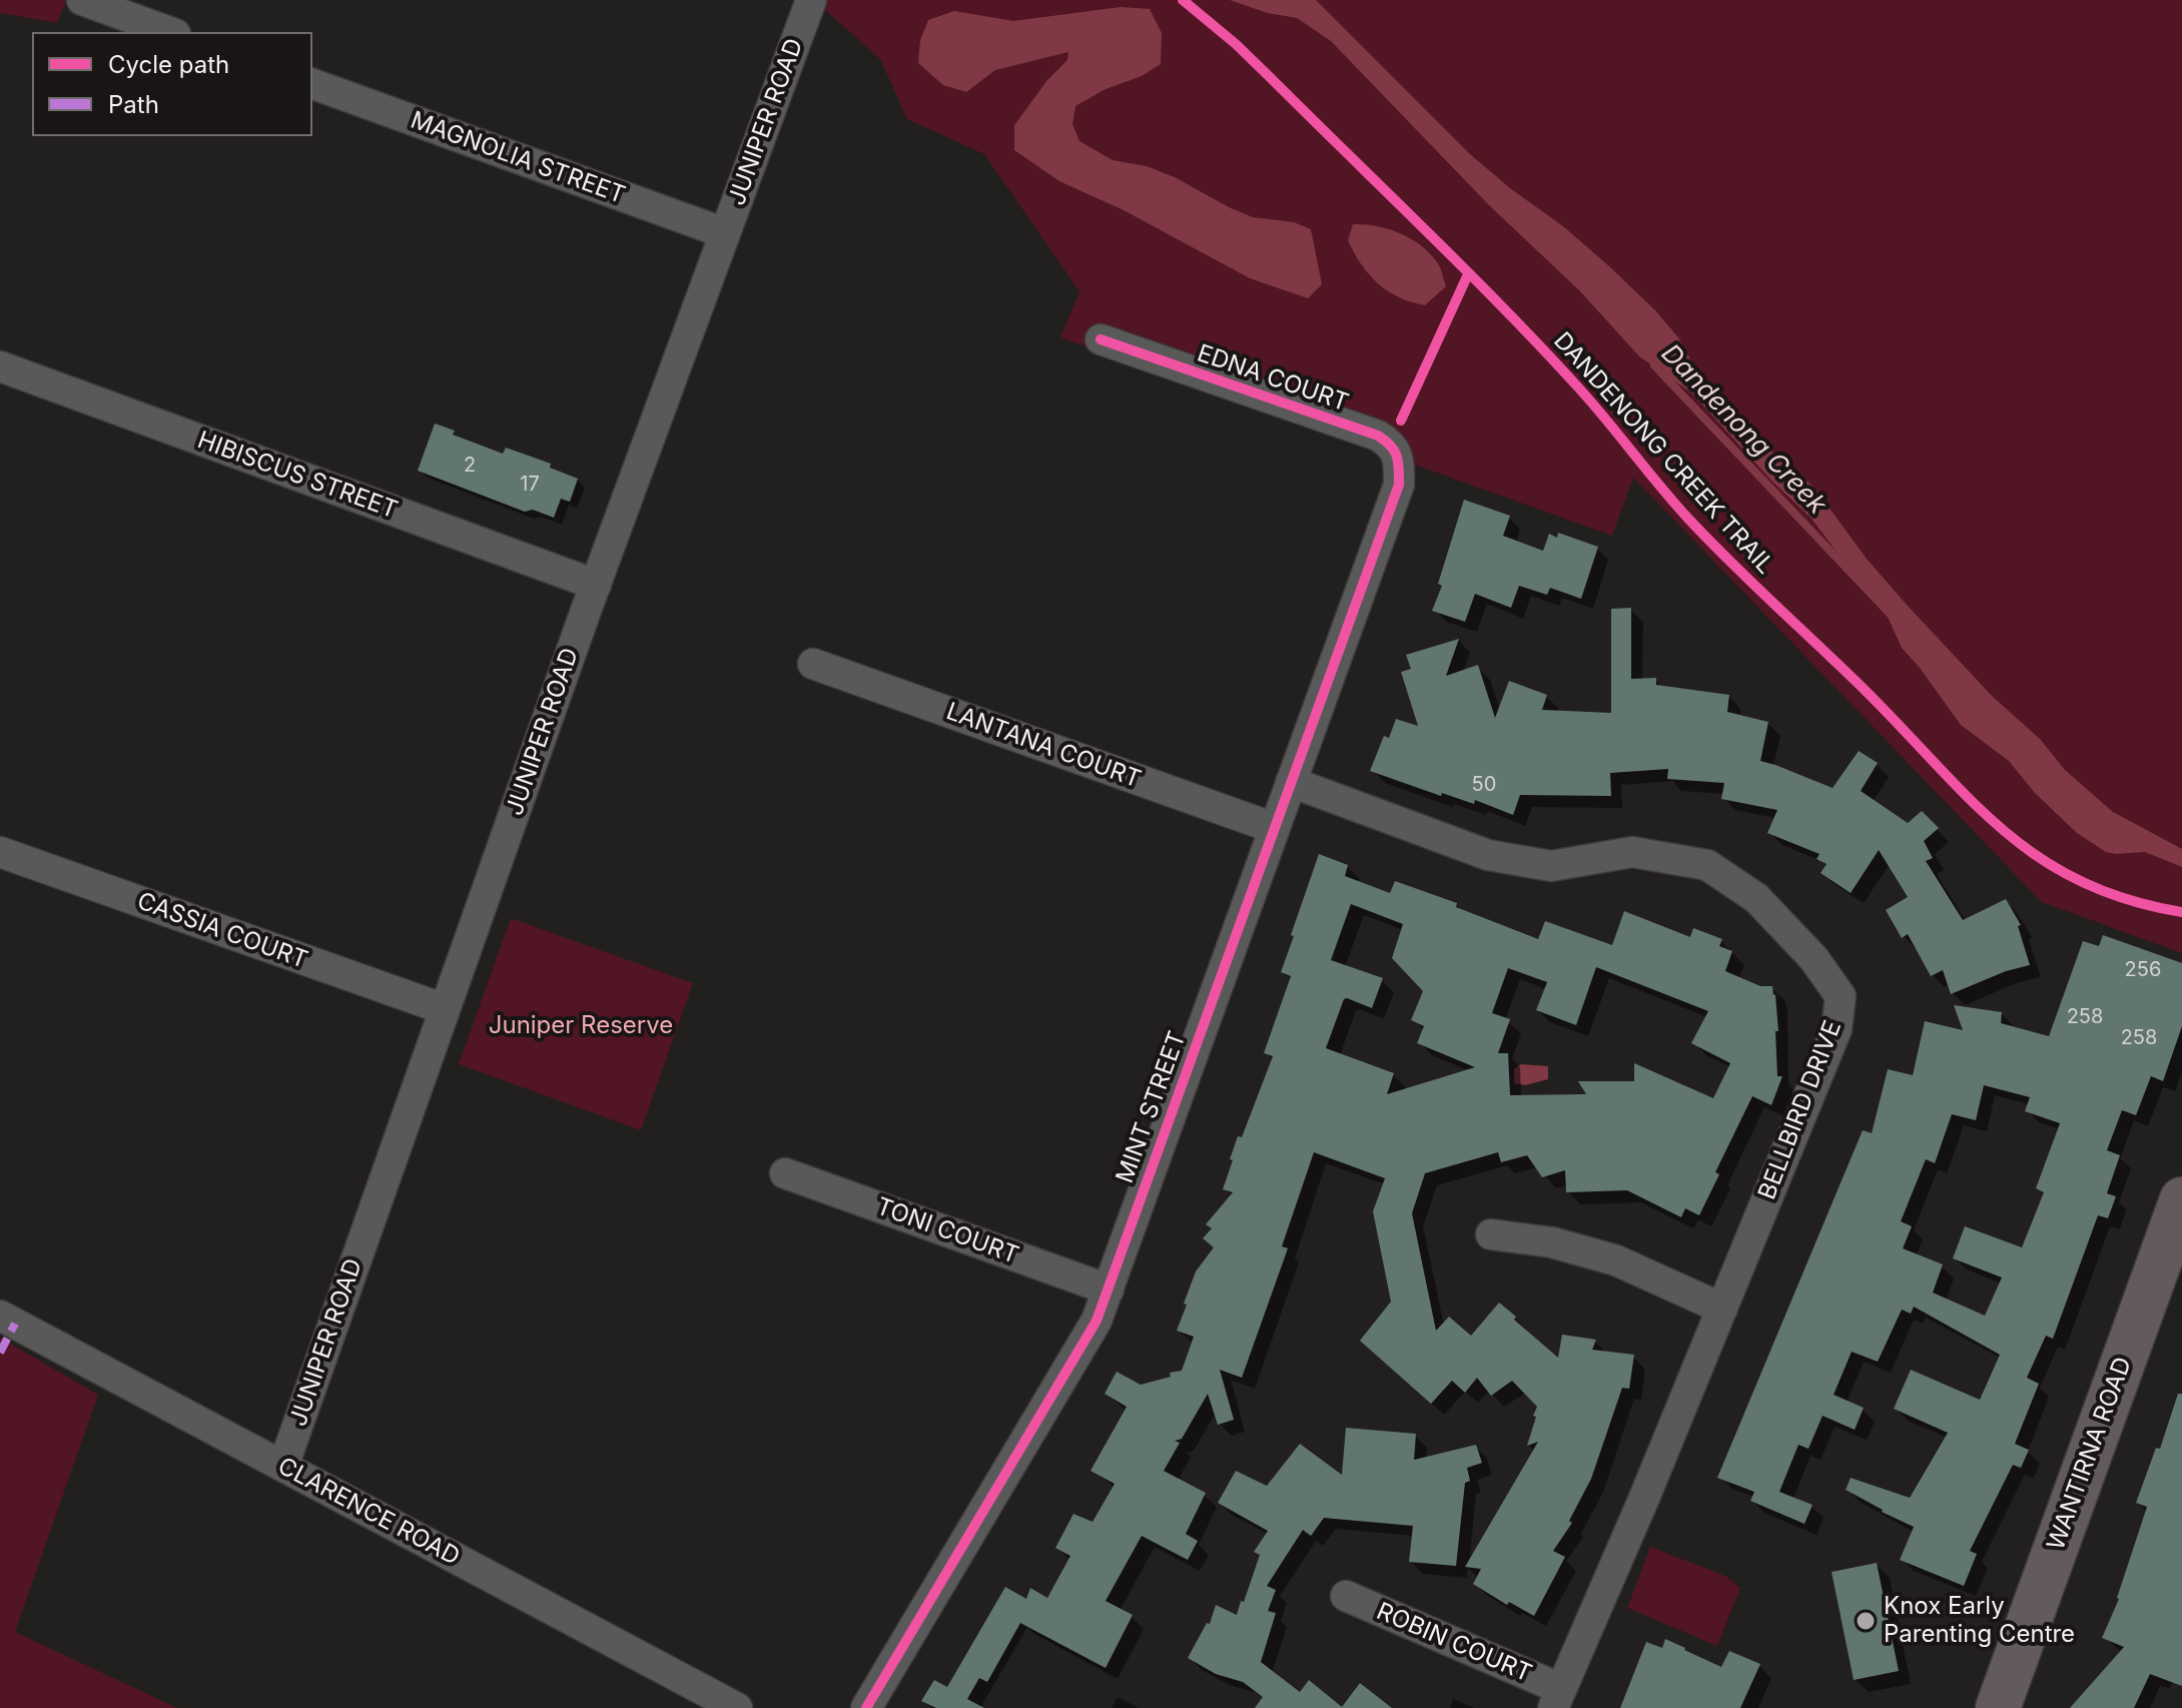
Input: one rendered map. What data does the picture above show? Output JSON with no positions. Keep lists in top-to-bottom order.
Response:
{
  "streets": {
    "main road": ["WANTIRNA ROAD"],
    "street": [
      "JUNIPER ROAD",
      "MAGNOLIA STREET",
      "EDNA COURT",
      "HIBISCUS STREET",
      "LANTANA COURT",
      "CASSIA COURT",
      "MINT STREET",
      "BELLBIRD DRIVE",
      "TONI COURT",
      "CLARENCE ROAD",
      "ROBIN COURT"
    ],
    "cycle path": ["DANDENONG CREEK TRAIL"]
  },
  "crossings": [
    ["JUNIPER ROAD", "MAGNOLIA STREET"],
    ["JUNIPER ROAD", "HIBISCUS STREET"],
    ["JUNIPER ROAD", "CASSIA COURT"],
    ["JUNIPER ROAD", "CLARENCE ROAD"],
    ["EDNA COURT", "MINT STREET"],
    ["LANTANA COURT", "MINT STREET"],
    ["MINT STREET", "BELLBIRD DRIVE"],
    ["MINT STREET", "TONI COURT"],
    ["BELLBIRD DRIVE", "ROBIN COURT"]
  ],
  "water": ["Dandenong Creek"],
  "parks": ["Juniper Reserve"],
  "places": ["Knox Early Parenting Centre"],
  "house_numbers": [
    "2",
    "17",
    "50",
    "256",
    "258",
    "258"
  ],
  "legend": ["Cycle path", "Path"]
}
